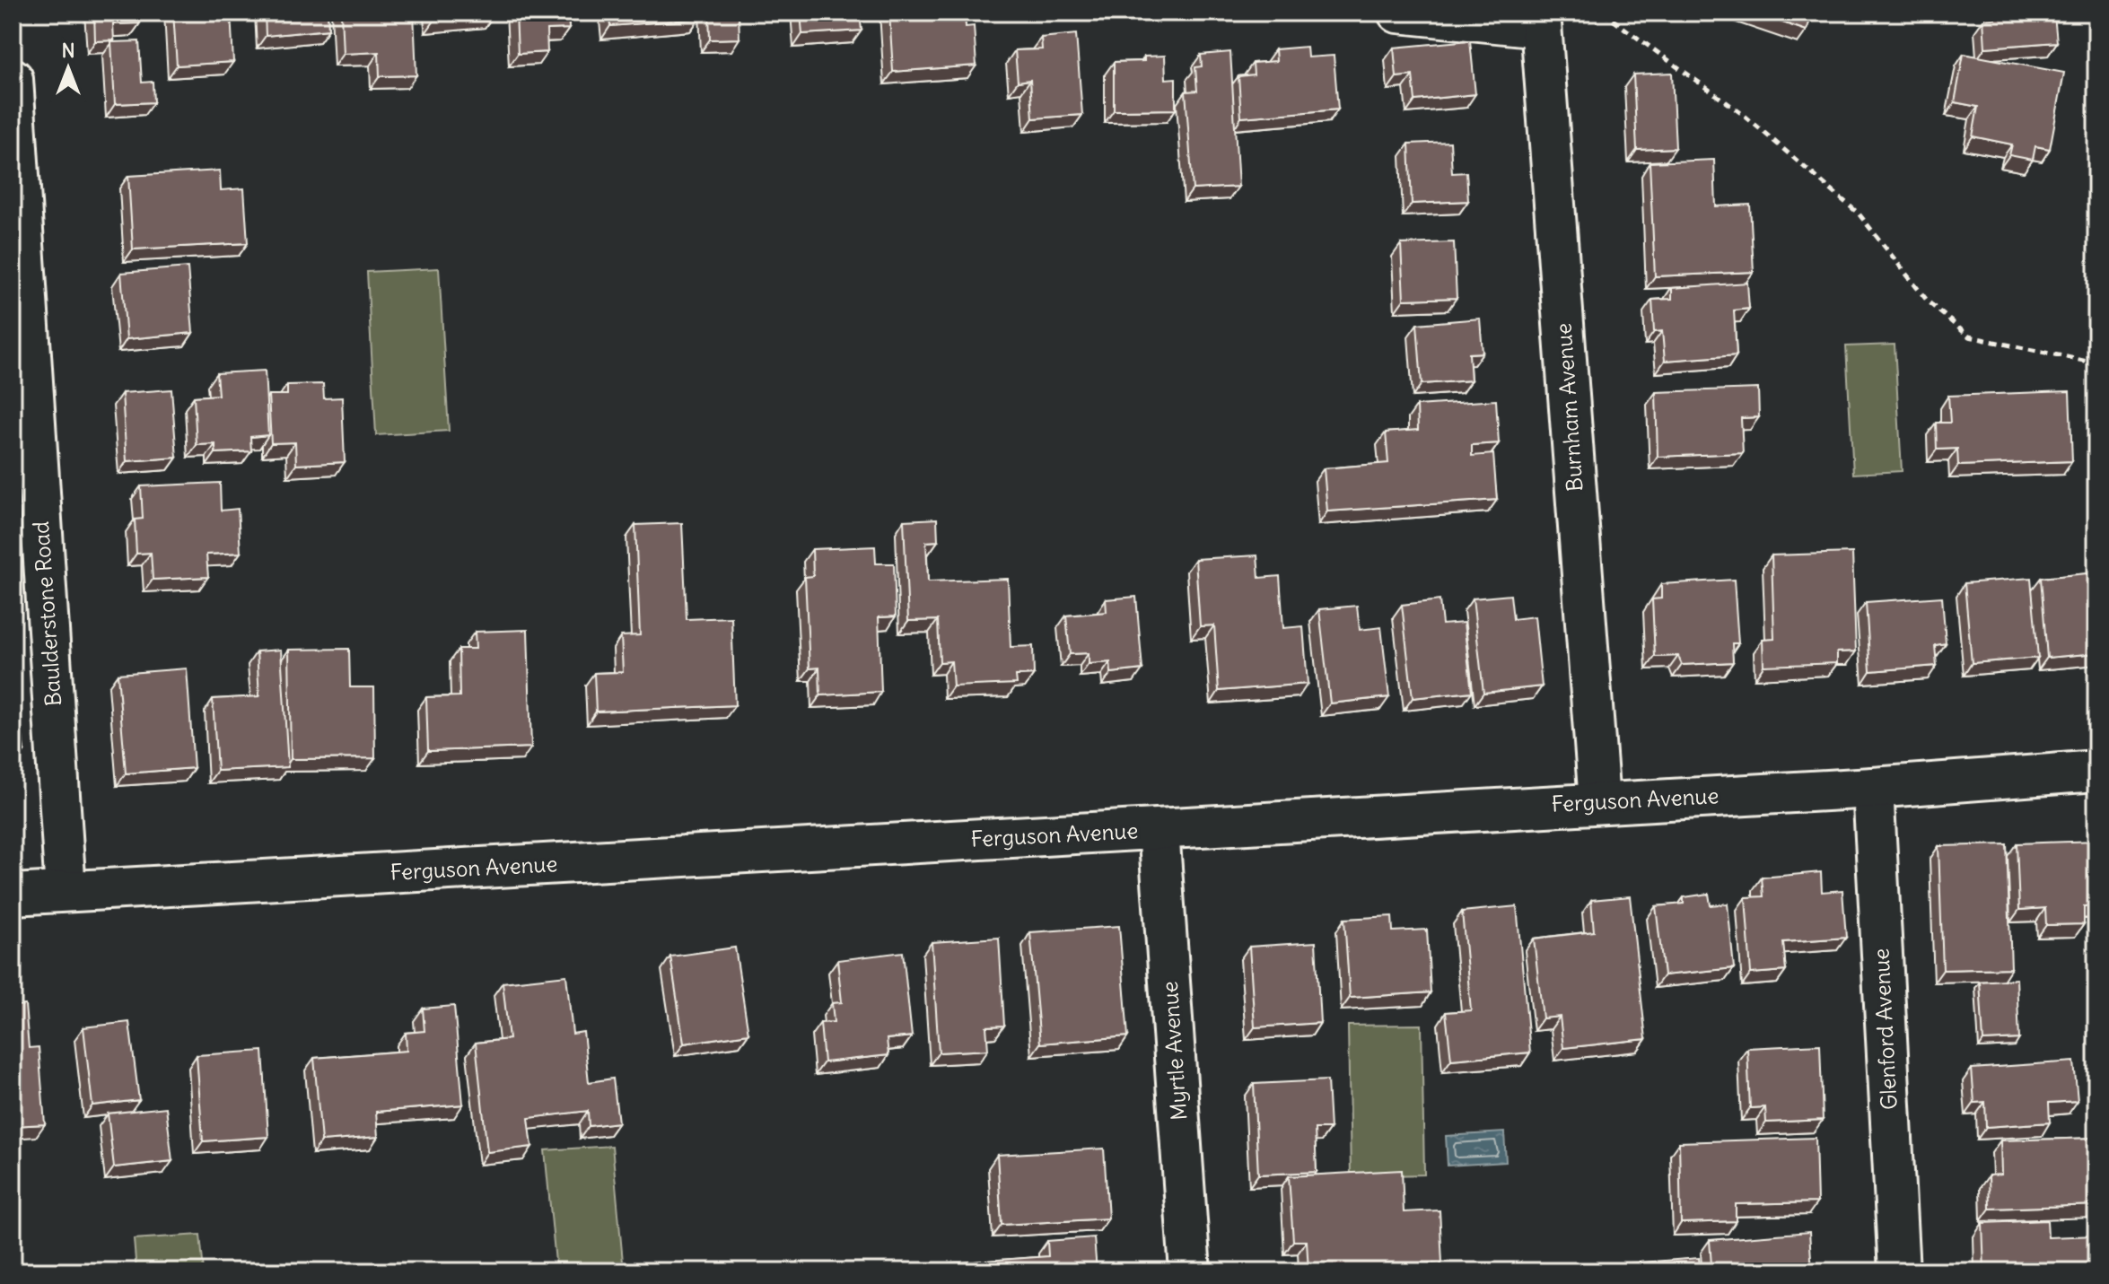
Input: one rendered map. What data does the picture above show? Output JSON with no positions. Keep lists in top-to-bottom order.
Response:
{
  "streets": {
    "street": [
      "Burnham Avenue",
      "Baulderstone Road",
      "Ferguson Avenue",
      "Glenford Avenue",
      "Myrtle Avenue"
    ]
  },
  "crossings": [
    ["Burnham Avenue", "Ferguson Avenue"],
    ["Baulderstone Road", "Ferguson Avenue"],
    ["Ferguson Avenue", "Glenford Avenue"],
    ["Ferguson Avenue", "Myrtle Avenue"]
  ],
  "north": "top"
}
